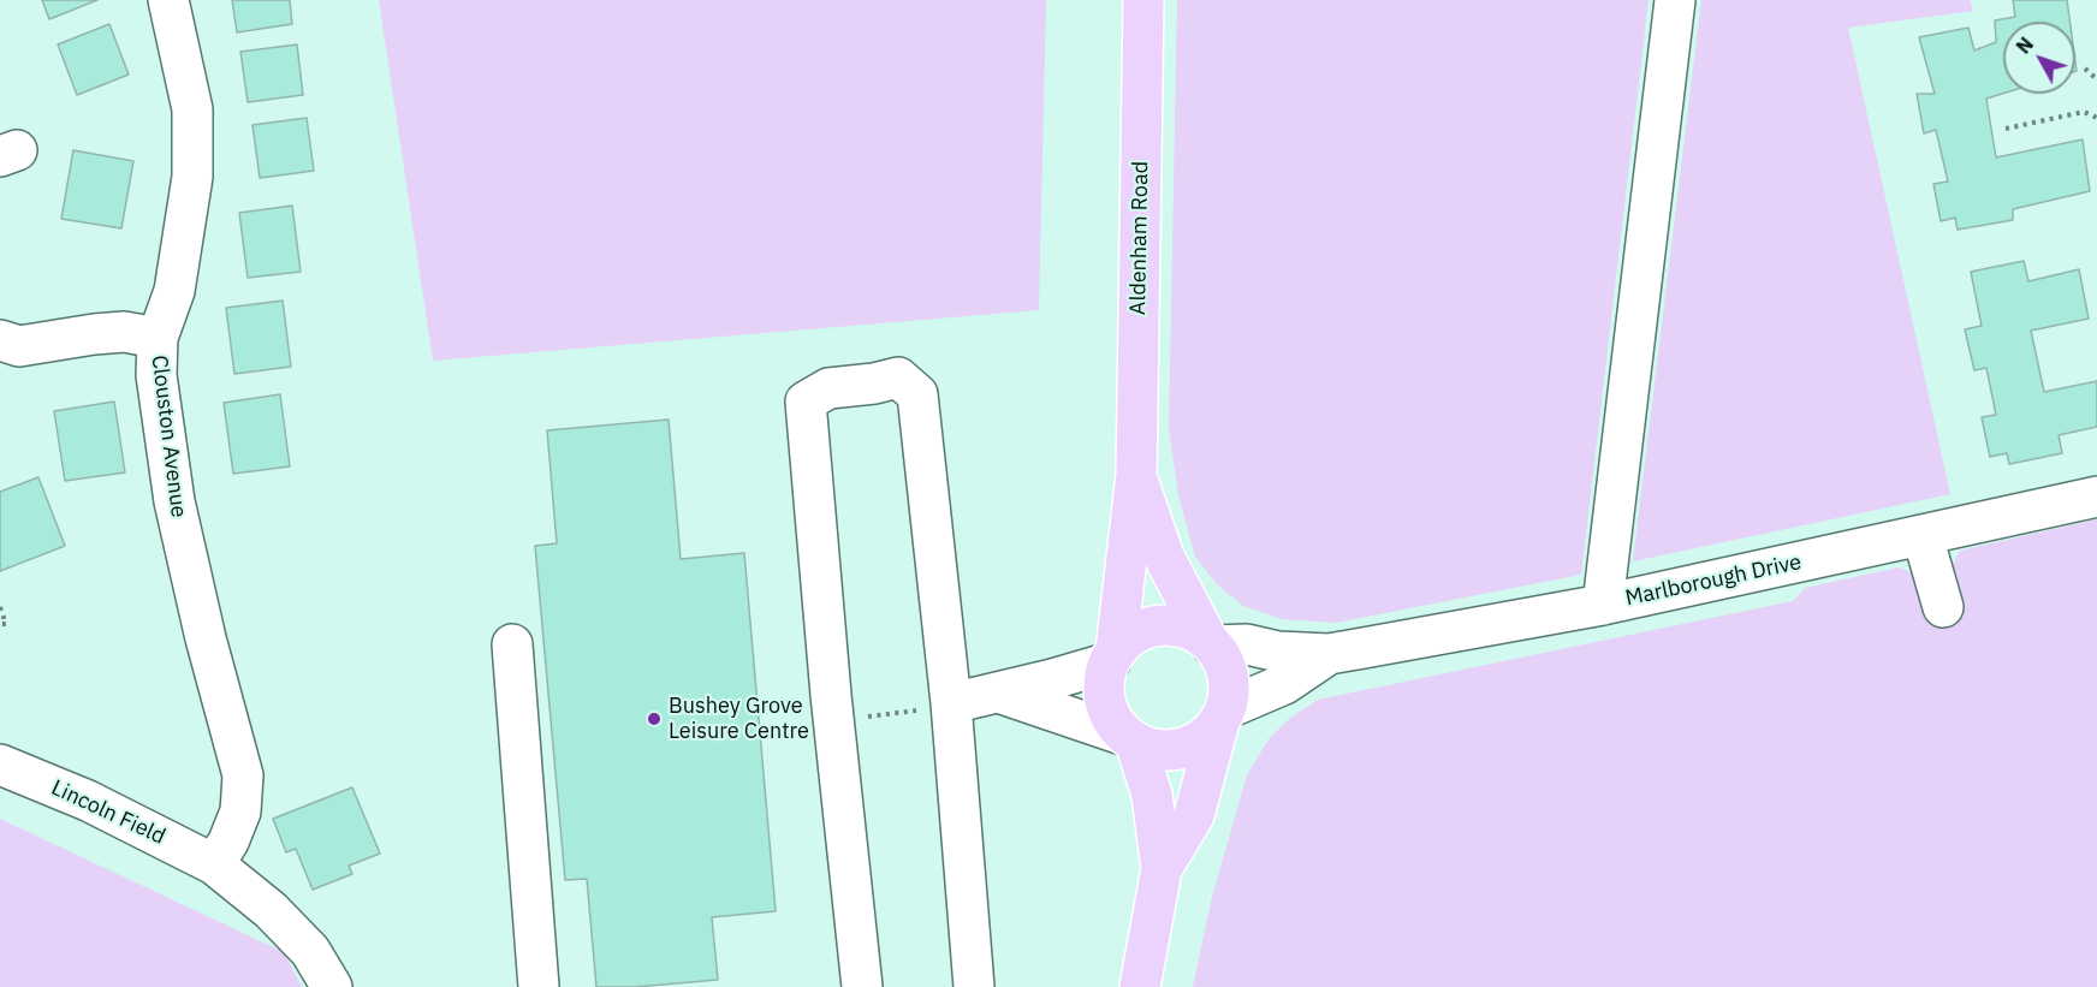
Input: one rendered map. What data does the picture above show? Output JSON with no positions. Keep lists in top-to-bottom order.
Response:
{
  "streets": {
    "main road": ["Aldenham Road"],
    "street": ["Clouston Avenue", "Marlborough Drive", "Lincoln Field"]
  },
  "crossings": [
    ["Aldenham Road", "Marlborough Drive"],
    ["Clouston Avenue", "Lincoln Field"]
  ],
  "places": ["Bushey Grove Leisure Centre"],
  "north": "top left"
}
